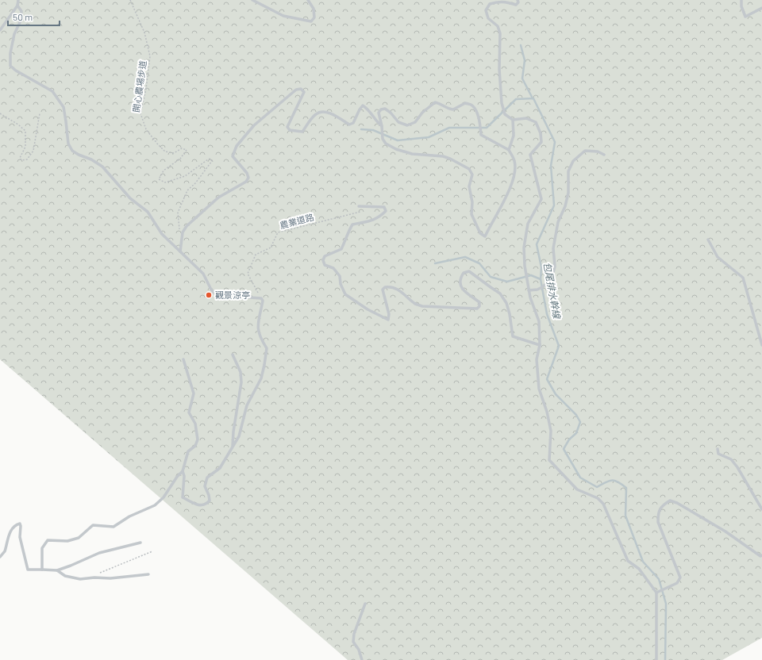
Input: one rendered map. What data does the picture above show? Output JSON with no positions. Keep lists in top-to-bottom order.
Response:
{
  "streets": {
    "path": ["開心農場步道", "農業道路"]
  },
  "water": ["包尾排水幹線"],
  "places": ["觀景涼亭"],
  "scale_bar": "50 m"
}
